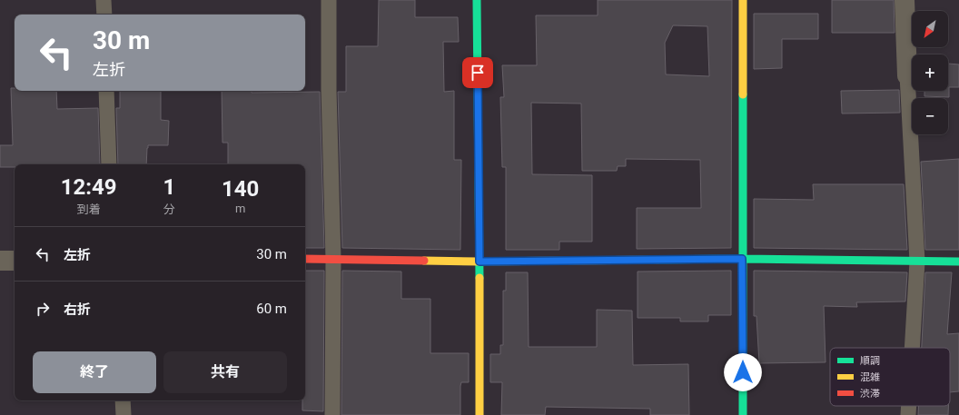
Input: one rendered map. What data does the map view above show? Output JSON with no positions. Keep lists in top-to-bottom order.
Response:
{
  "legend": ["順調", "混雑", "渋滞"],
  "north": "bottom left",
  "page": {
    "map_buttons": ["+", "−"],
    "turn": ["30 m", "左折"],
    "eta": [
      "12:49",
      "到着",
      "1",
      "分",
      "140",
      "m"
    ],
    "list": [
      {
        "name": "左折",
        "value": "30 m"
      },
      {
        "name": "右折",
        "value": "60 m"
      }
    ],
    "buttons": ["終了", "共有"]
  }
}
